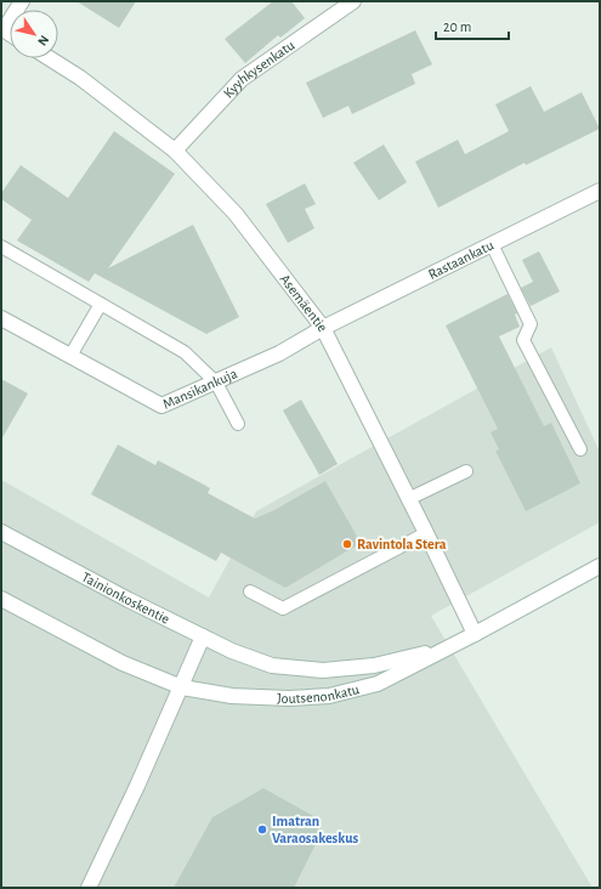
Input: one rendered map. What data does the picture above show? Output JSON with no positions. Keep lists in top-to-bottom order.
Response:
{
  "streets": {
    "street": [
      "Kyyhkysenkatu",
      "Rastaankatu",
      "Asemäentie",
      "Mansikankuja",
      "Tainionkoskentie",
      "Joutsenonkatu"
    ]
  },
  "crossings": [
    ["Kyyhkysenkatu", "Asemäentie"],
    ["Rastaankatu", "Asemäentie"],
    ["Rastaankatu", "Mansikankuja"],
    ["Asemäentie", "Mansikankuja"],
    ["Asemäentie", "Joutsenonkatu"],
    ["Tainionkoskentie", "Joutsenonkatu"]
  ],
  "places": ["Ravintola Stera", "Imatran Varaosakeskus"],
  "scale_bar": "20 m",
  "north": "bottom right"
}
